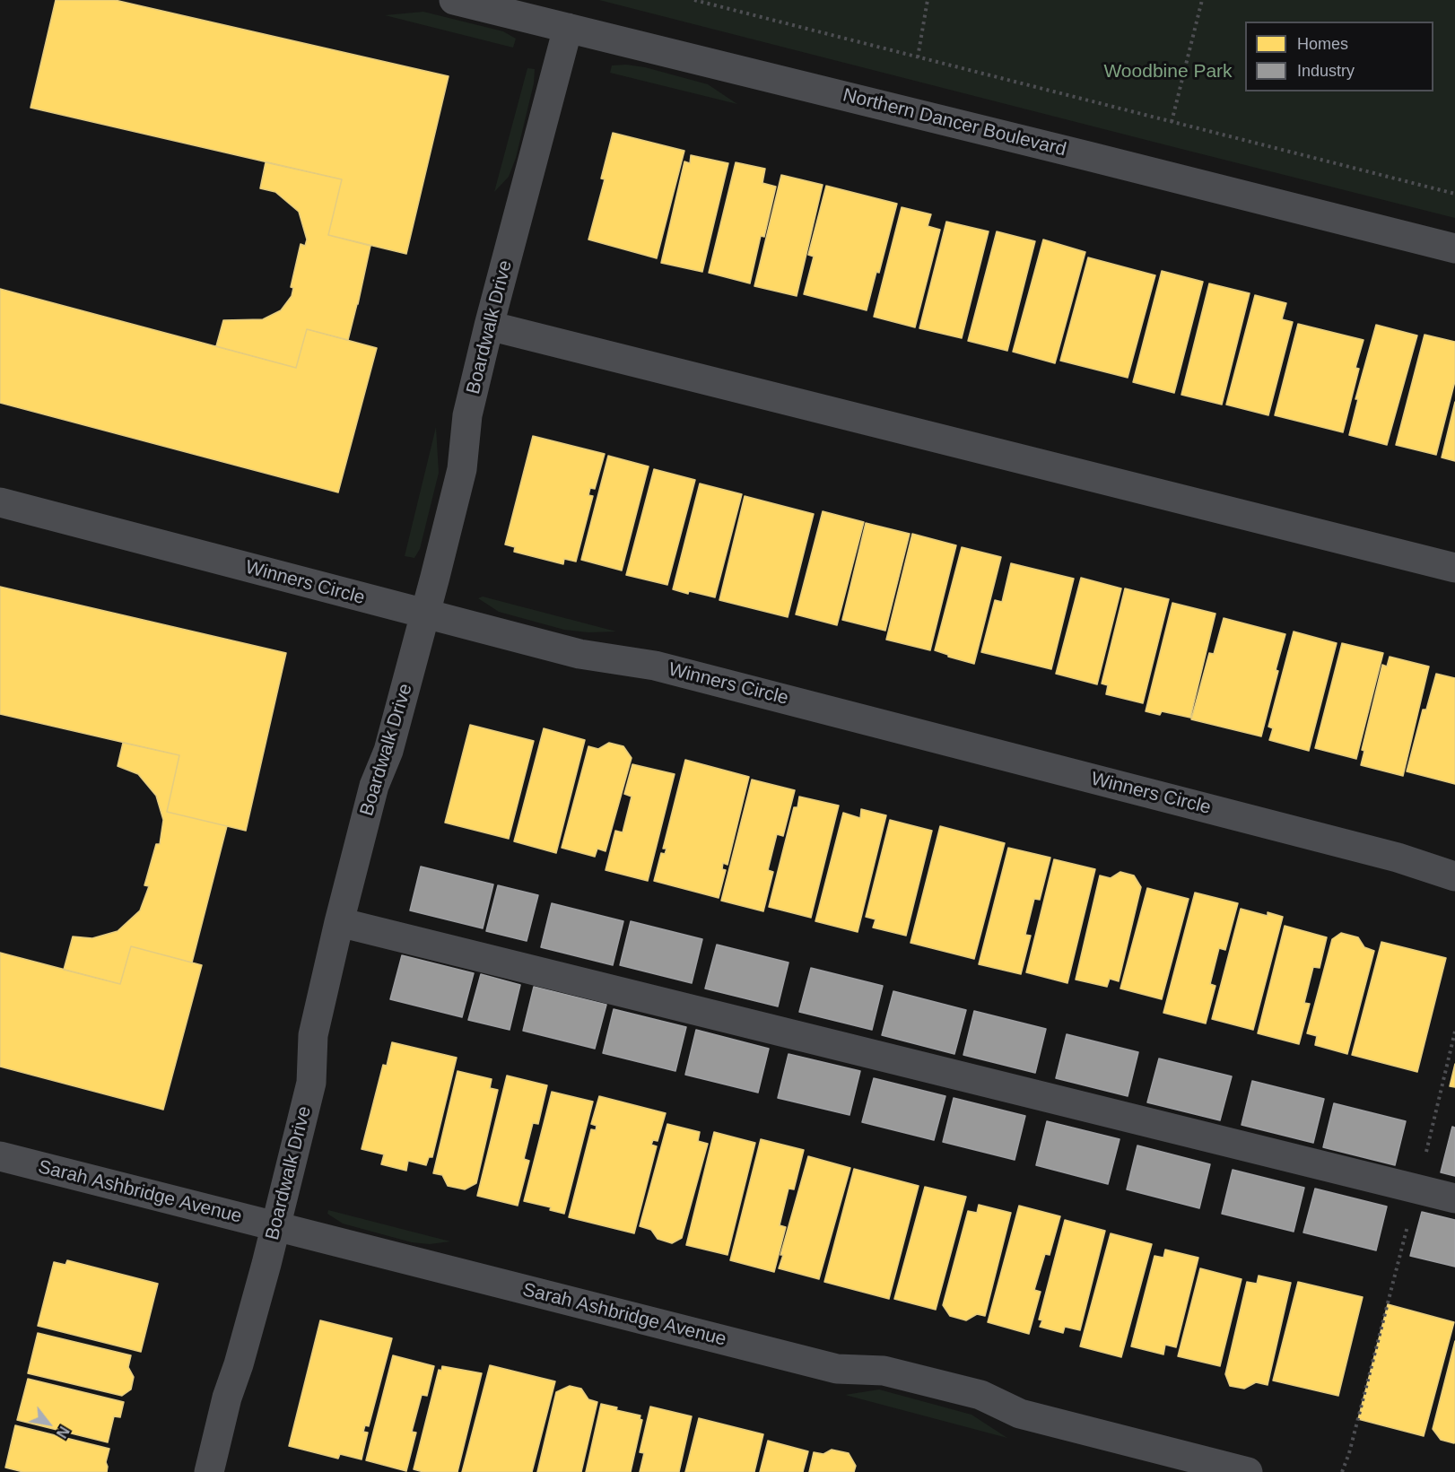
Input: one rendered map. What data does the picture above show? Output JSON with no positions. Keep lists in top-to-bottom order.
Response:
{
  "streets": {
    "street": [
      "Northern Dancer Boulevard",
      "Boardwalk Drive",
      "Winners Circle",
      "Sarah Ashbridge Avenue"
    ]
  },
  "crossings": [
    ["Northern Dancer Boulevard", "Boardwalk Drive"],
    ["Boardwalk Drive", "Winners Circle"],
    ["Boardwalk Drive", "Sarah Ashbridge Avenue"]
  ],
  "parks": ["Woodbine Park"],
  "legend": ["Homes", "Industry"],
  "north": "bottom right"
}
